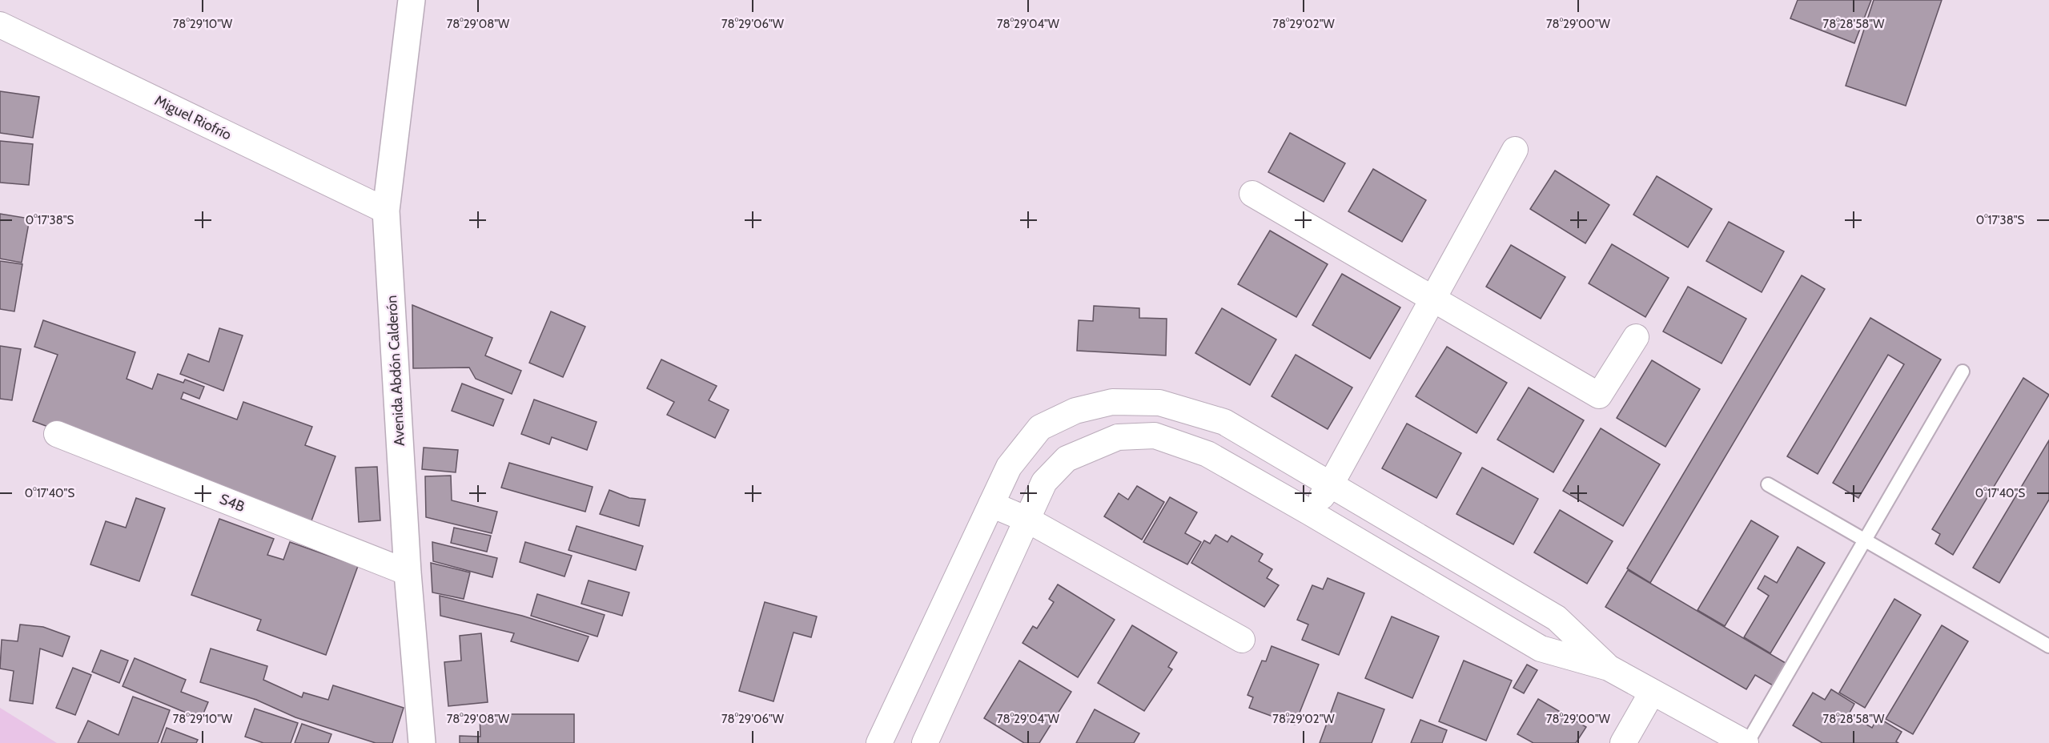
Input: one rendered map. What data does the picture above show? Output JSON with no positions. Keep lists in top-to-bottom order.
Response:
{
  "streets": {
    "street": ["Miguel Riofrío", "Avenida Abdón Calderón", "S4B"]
  },
  "crossings": [
    ["Miguel Riofrío", "Avenida Abdón Calderón"],
    ["Avenida Abdón Calderón", "S4B"]
  ],
  "coordinates": [
    "78°29'10\"W",
    "78°29'08\"W",
    "78°29'06\"W",
    "78°29'04\"W",
    "78°29'02\"W",
    "78°29'00\"W",
    "78°28'58\"W",
    "0°17'38\"S",
    "0°17'40\"S"
  ]
}
